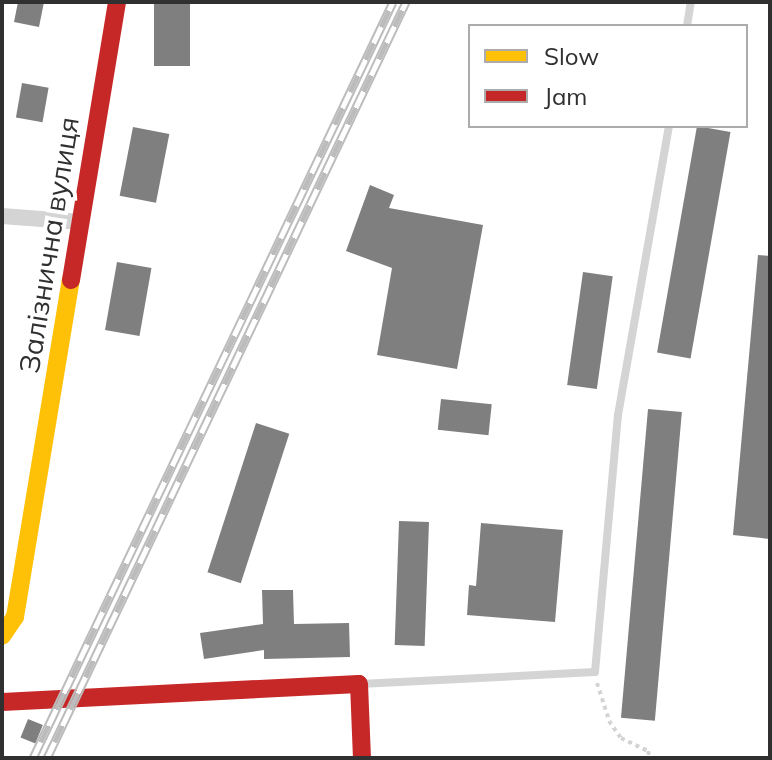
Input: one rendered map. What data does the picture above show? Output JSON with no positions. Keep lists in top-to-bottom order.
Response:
{
  "streets": {
    "street": ["Залізнична вулиця"]
  },
  "legend": ["Slow", "Jam"]
}
